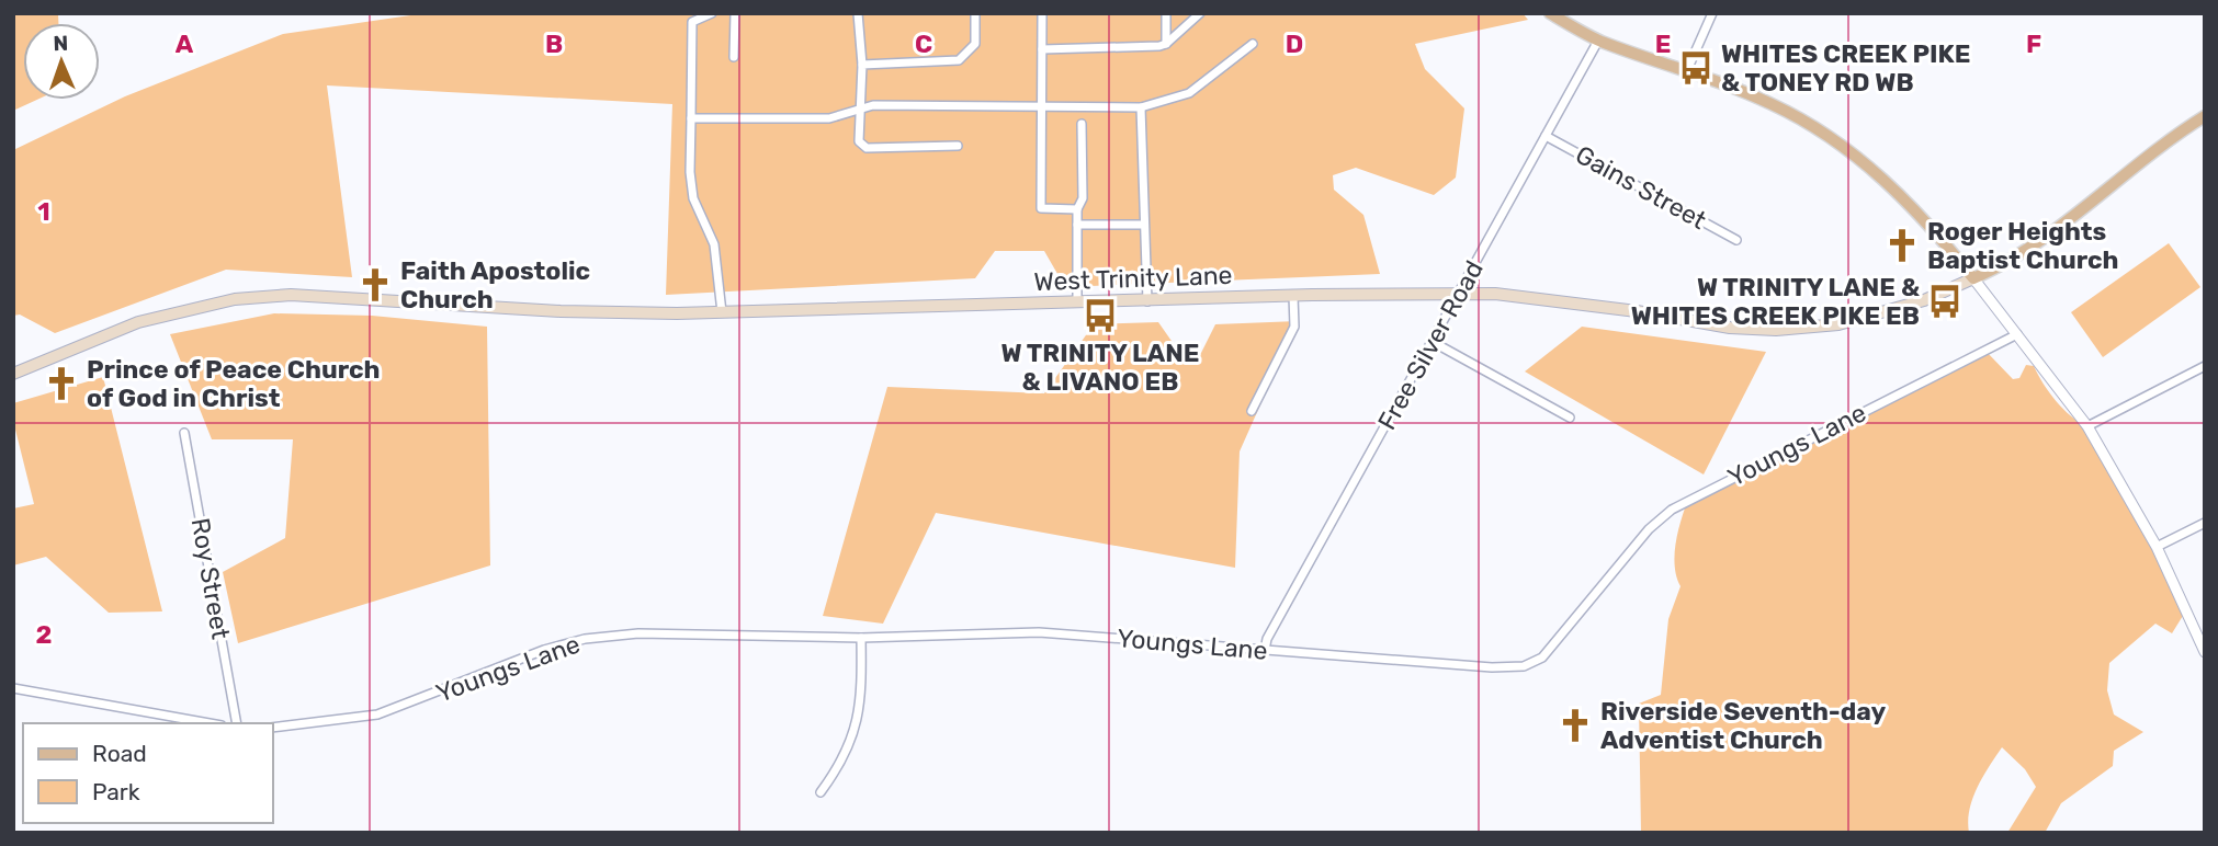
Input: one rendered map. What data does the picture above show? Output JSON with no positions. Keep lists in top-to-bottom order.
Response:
{
  "streets": {
    "main road": ["West Trinity Lane"],
    "street": [
      "Gains Street",
      "Free Silver Road",
      "Youngs Lane",
      "Roy Street"
    ]
  },
  "crossings": [
    ["Gains Street", "Free Silver Road"],
    ["West Trinity Lane", "Free Silver Road"],
    ["Free Silver Road", "Youngs Lane"]
  ],
  "places": {
    "bus stop": ["WHITES CREEK PIKE & TONEY RD WB", "W TRINITY LANE & WHITES CREEK PIKE EB", "W TRINITY LANE & LIVANO EB"],
    "church": [
      "Roger Heights Baptist Church",
      "Faith Apostolic Church",
      "Prince of Peace Church of God in Christ",
      "Riverside Seventh-day Adventist Church"
    ]
  },
  "legend": ["Road", "Park"],
  "north": "top",
  "grid": {
    "columns": [
      "A",
      "B",
      "C",
      "D",
      "E",
      "F"
    ],
    "rows": ["1", "2"]
  }
}
